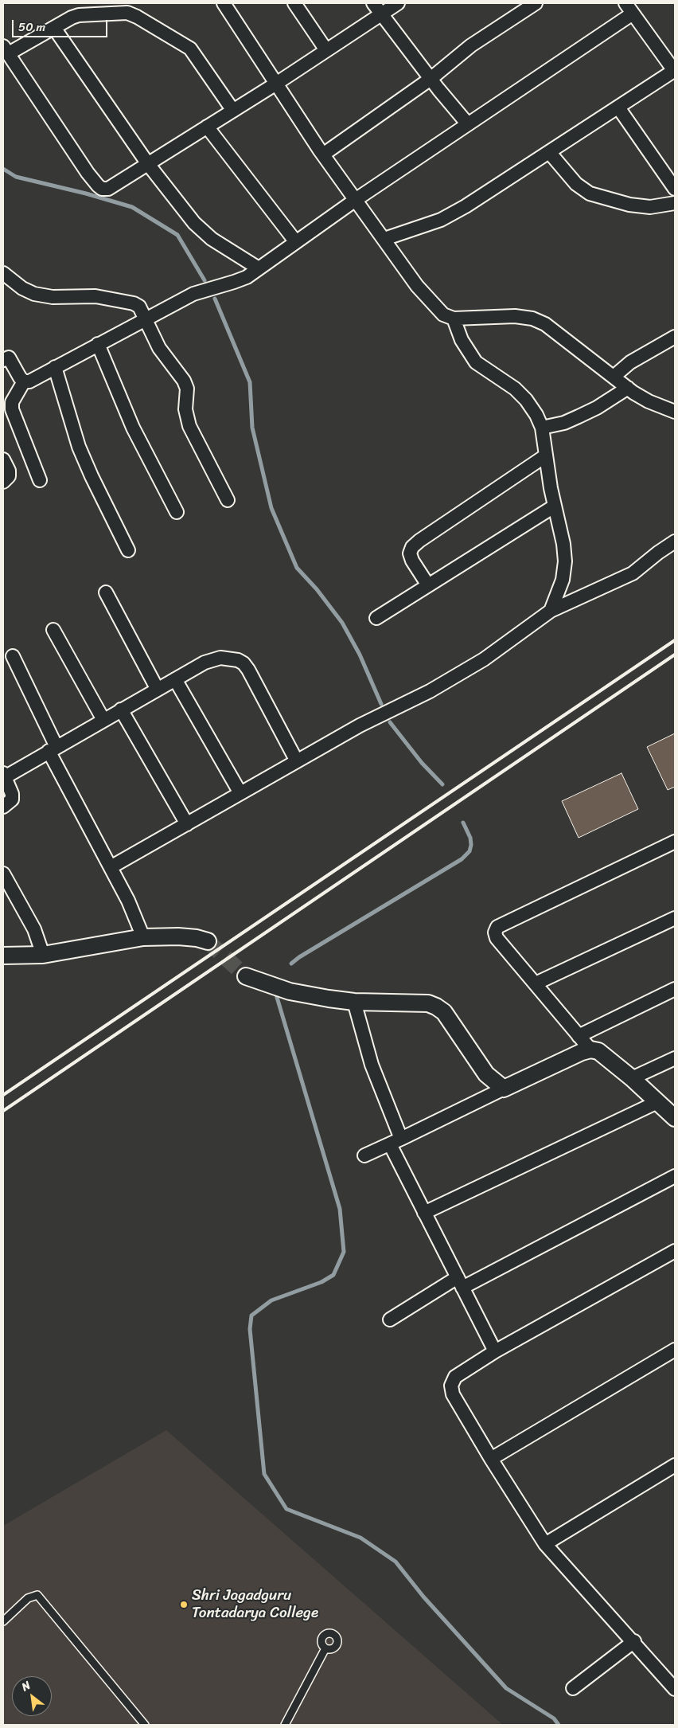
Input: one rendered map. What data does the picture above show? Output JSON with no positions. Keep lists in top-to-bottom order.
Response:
{
  "places": ["Shri Jagadguru Tontadarya College"],
  "scale_bar": "50 m",
  "north": "top left"
}
